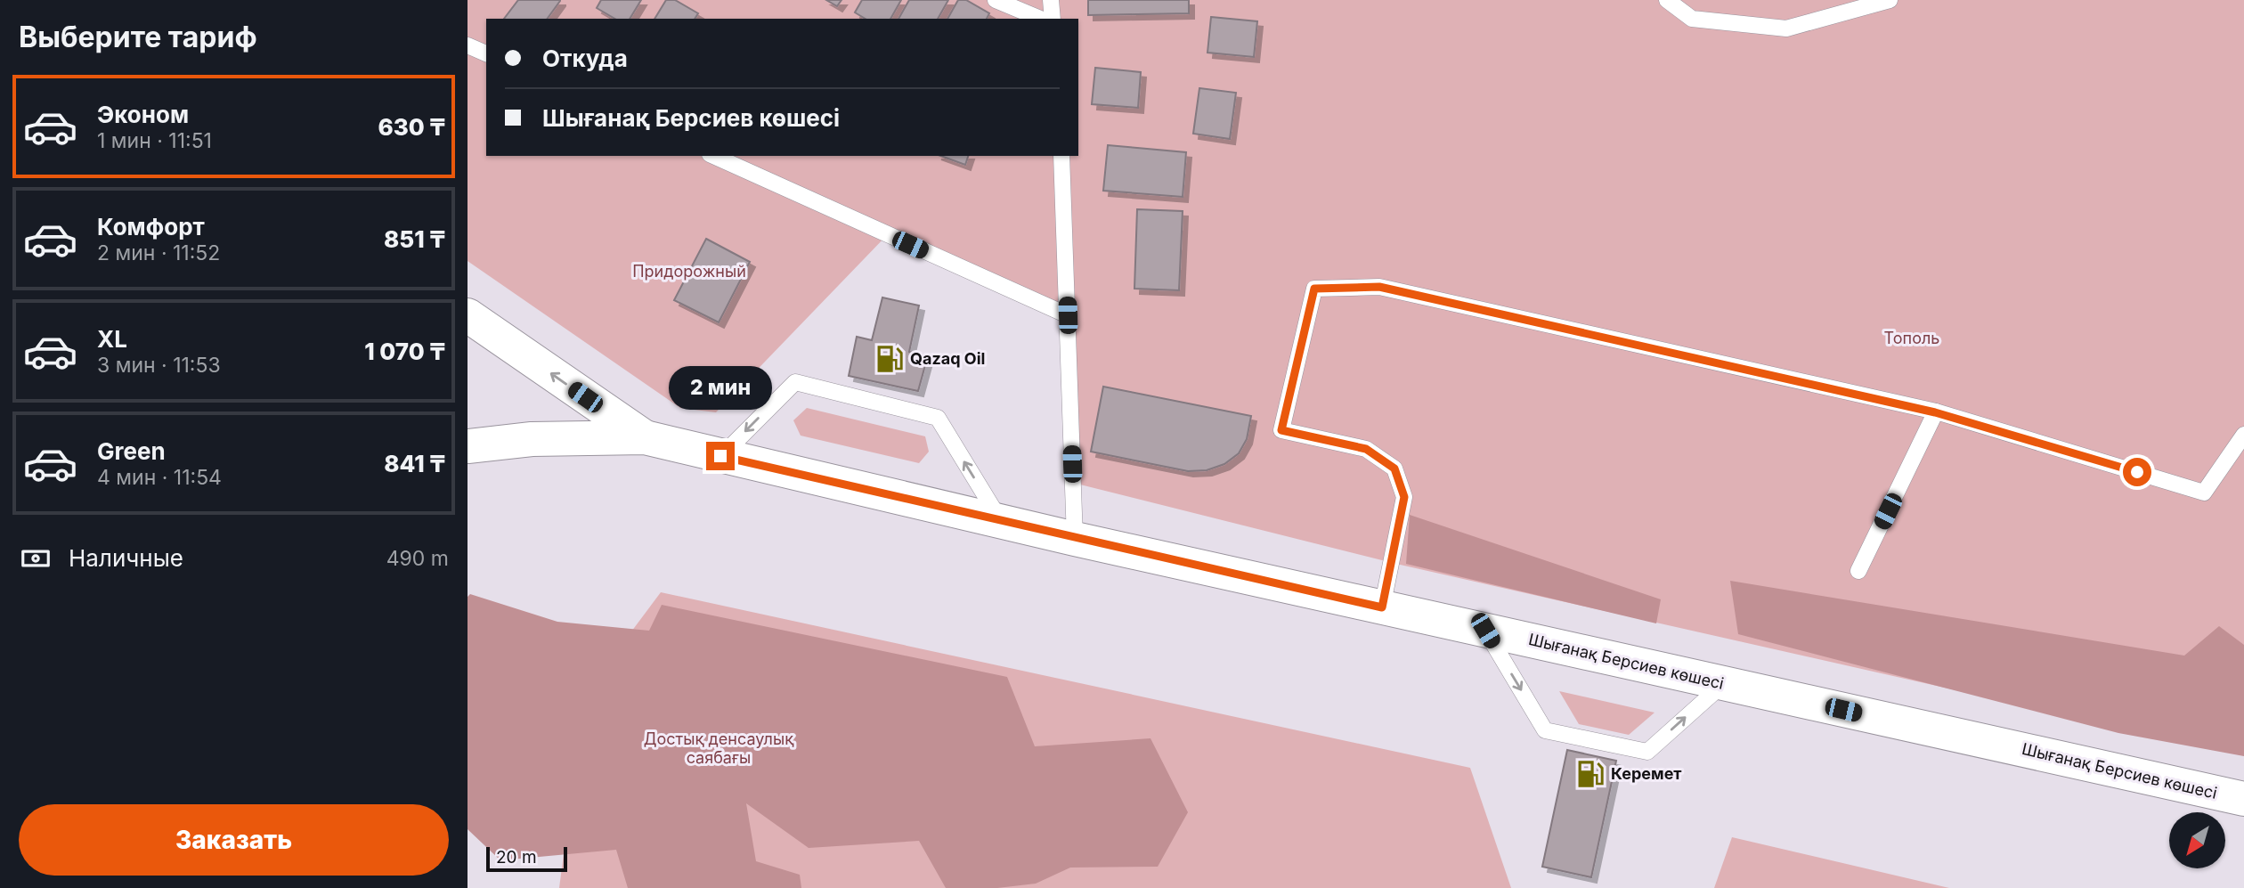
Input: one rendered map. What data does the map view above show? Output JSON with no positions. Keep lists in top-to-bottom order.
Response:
{
  "streets": {
    "main road": ["Шығанақ Берсиев көшесі"]
  },
  "parks": ["Придорожный", "Тополь", "Достық денсаулық саябағы"],
  "places": {
    "fuel station": ["Qazaq Oil", "Керемет"]
  },
  "scale_bar": "20 m",
  "north": "bottom left",
  "page": {
    "heading": "Выберите тариф",
    "banner": ["Откуда", "Шығанақ Берсиев көшесі"],
    "list": [
      {
        "name": "Эконом",
        "note": "1 мин · 11:51",
        "value": "630 ₸"
      },
      {
        "name": "Комфорт",
        "note": "2 мин · 11:52",
        "value": "851 ₸"
      },
      {
        "name": "XL",
        "note": "3 мин · 11:53",
        "value": "1 070 ₸"
      },
      {
        "name": "Green",
        "note": "4 мин · 11:54",
        "value": "841 ₸"
      }
    ],
    "bubble": "2 мин",
    "pay": ["Наличные", "490 m"],
    "buttons": "Заказать",
    "scale": "20 m"
  }
}
